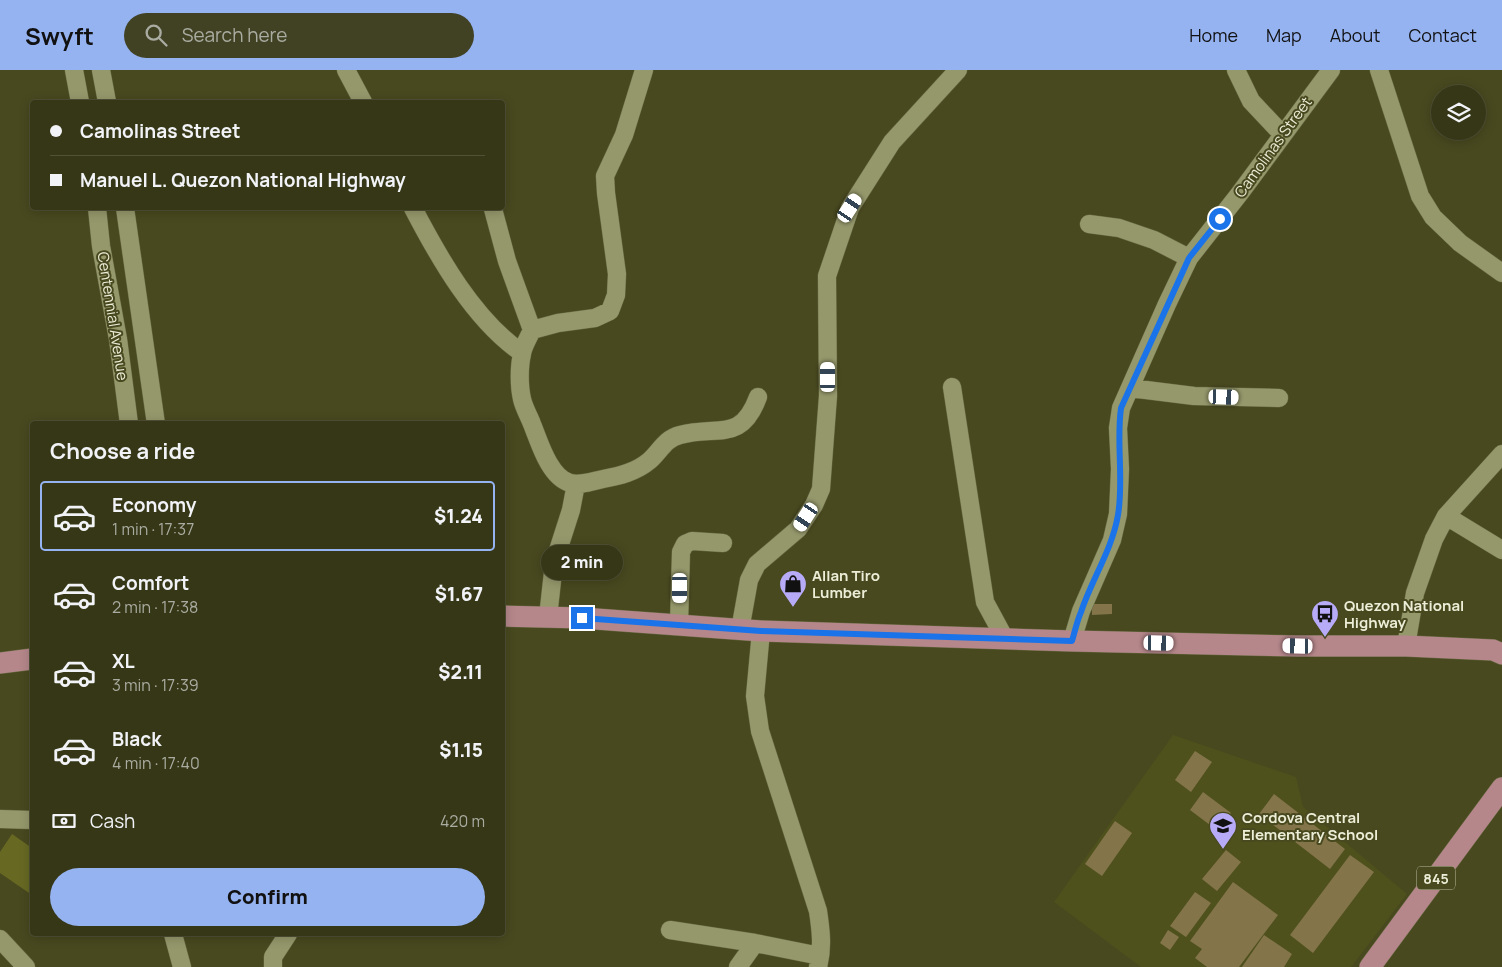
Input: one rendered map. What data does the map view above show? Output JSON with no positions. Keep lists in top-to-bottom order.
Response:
{
  "streets": {
    "main road": ["845"],
    "street": ["Camolinas Street", "Centennial Avenue"]
  },
  "places": {
    "shop": ["Allan Tiro Lumber"],
    "bus stop": ["Quezon National Highway"],
    "school or university": ["Cordova Central Elementary School"]
  },
  "page": {
    "header": "Swyft",
    "search": "Search here",
    "nav": [
      "Home",
      "Map",
      "About",
      "Contact"
    ],
    "banner": ["Camolinas Street", "Manuel L. Quezon National Highway"],
    "heading": "Choose a ride",
    "list": [
      {
        "name": "Economy",
        "note": "1 min · 17:37",
        "value": "$1.24"
      },
      {
        "name": "Comfort",
        "note": "2 min · 17:38",
        "value": "$1.67"
      },
      {
        "name": "XL",
        "note": "3 min · 17:39",
        "value": "$2.11"
      },
      {
        "name": "Black",
        "note": "4 min · 17:40",
        "value": "$1.15"
      }
    ],
    "bubble": "2 min",
    "pay": ["Cash", "420 m"],
    "buttons": "Confirm"
  }
}
